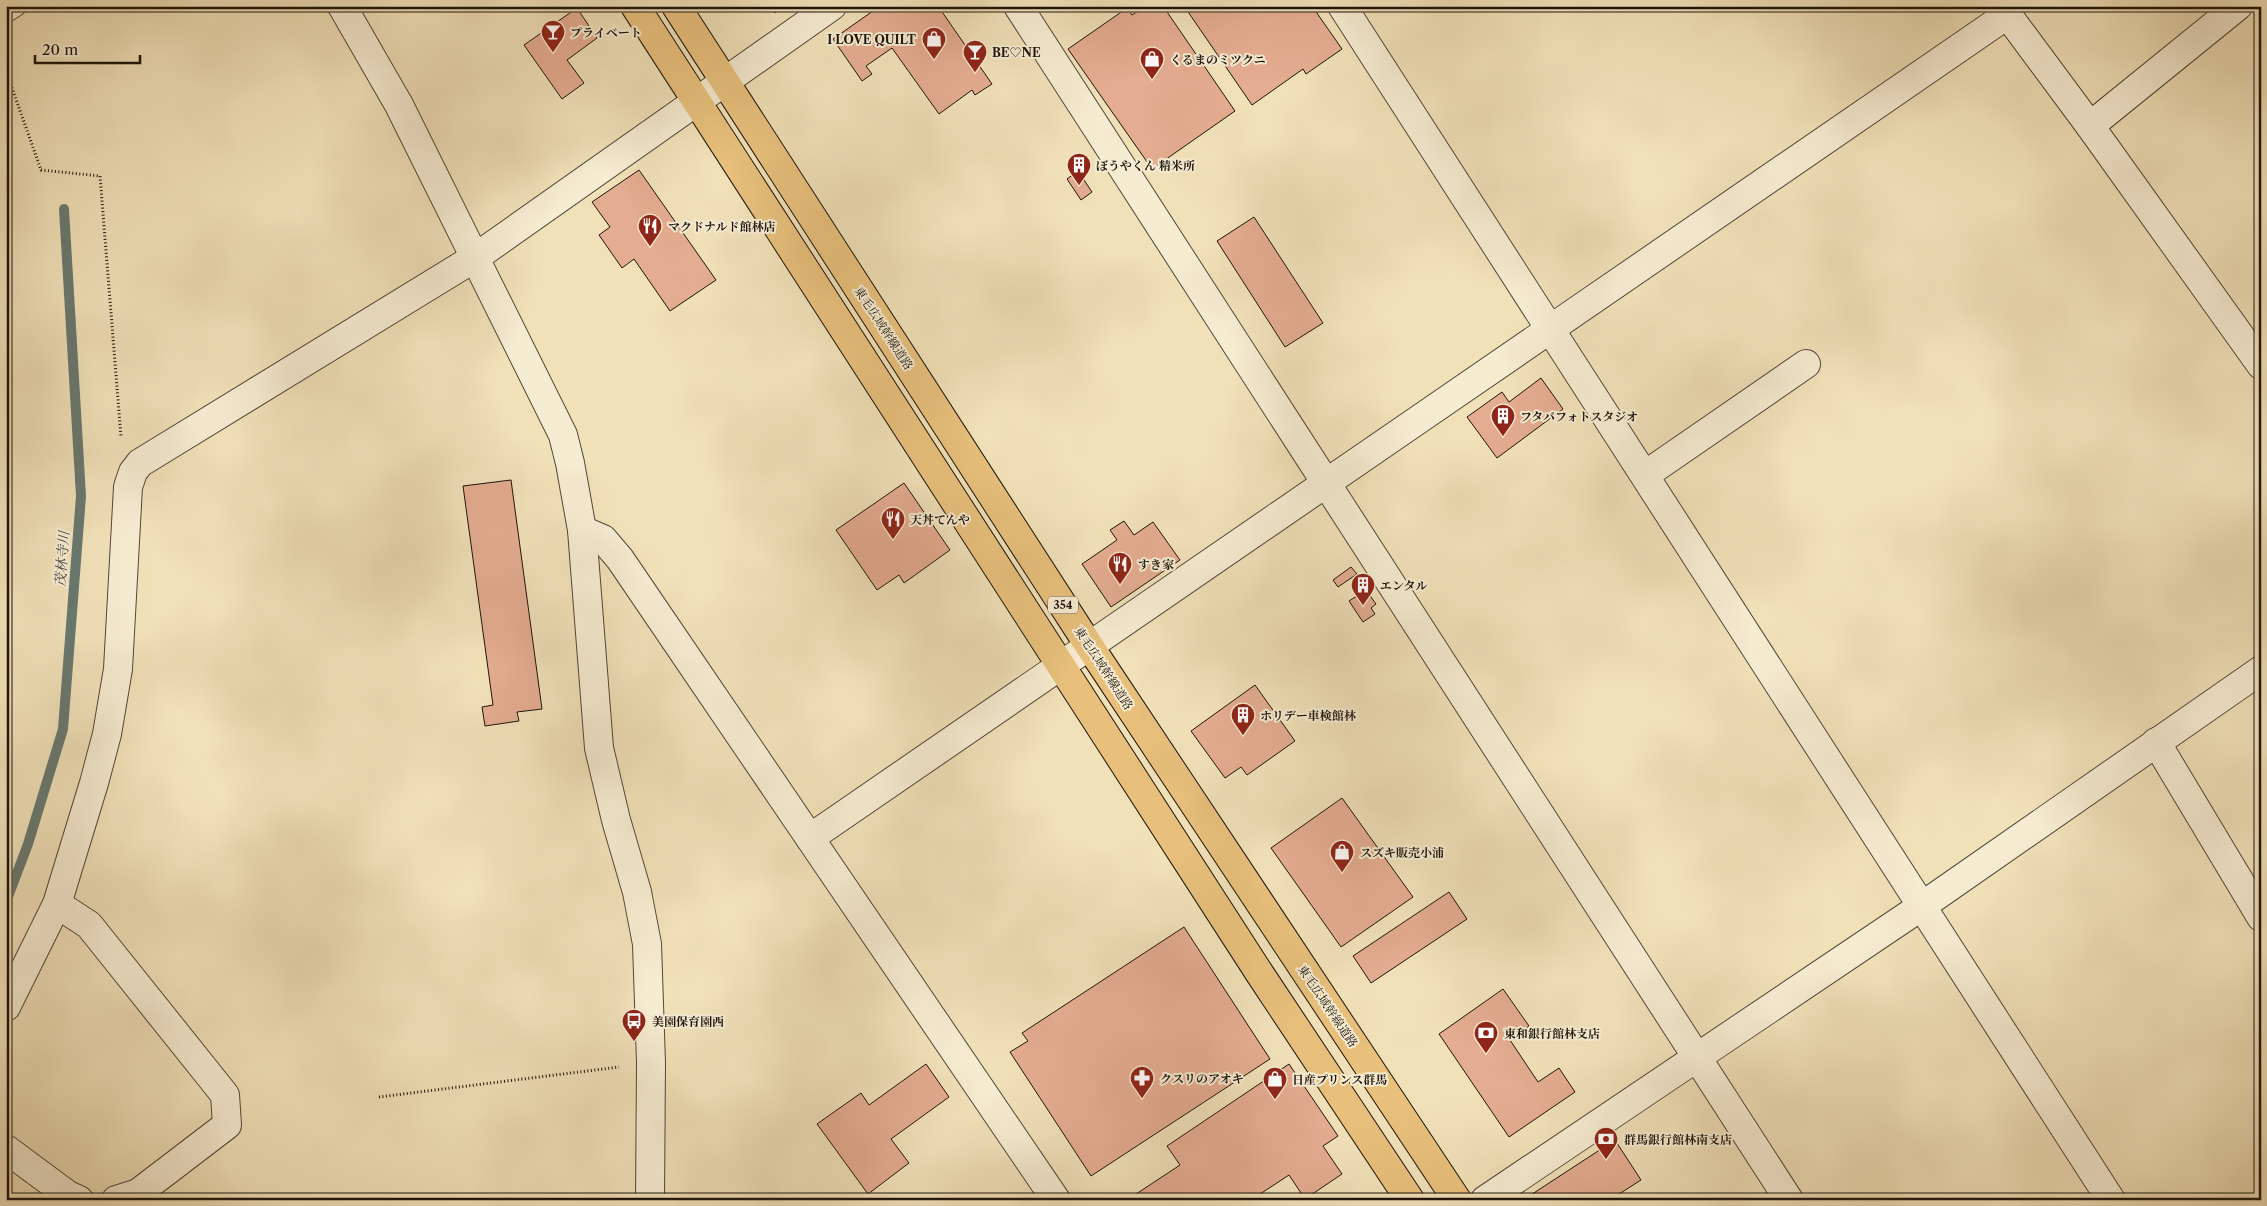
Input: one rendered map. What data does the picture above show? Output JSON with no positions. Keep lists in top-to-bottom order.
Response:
{
  "streets": {
    "highway": ["東毛広域幹線道路", "354"]
  },
  "water": ["茂林寺川"],
  "places": {
    "bar": ["プライベート", "BE♡NE"],
    "shop": [
      "I LOVE QUILT",
      "くるまのミツクニ",
      "スズキ販売小浦",
      "日産プリンス群馬"
    ],
    "building": [
      "ぼうやくん 精米所",
      "フタバフォトスタジオ",
      "エンタル",
      "ホリデー車検館林"
    ],
    "restaurant": ["マクドナルド館林店", "天丼てんや", "すき家"],
    "bus stop": ["美園保育園西"],
    "bank": ["東和銀行館林支店", "群馬銀行館林南支店"],
    "pharmacy": ["クスリのアオキ"]
  },
  "scale_bar": "20 m"
}
